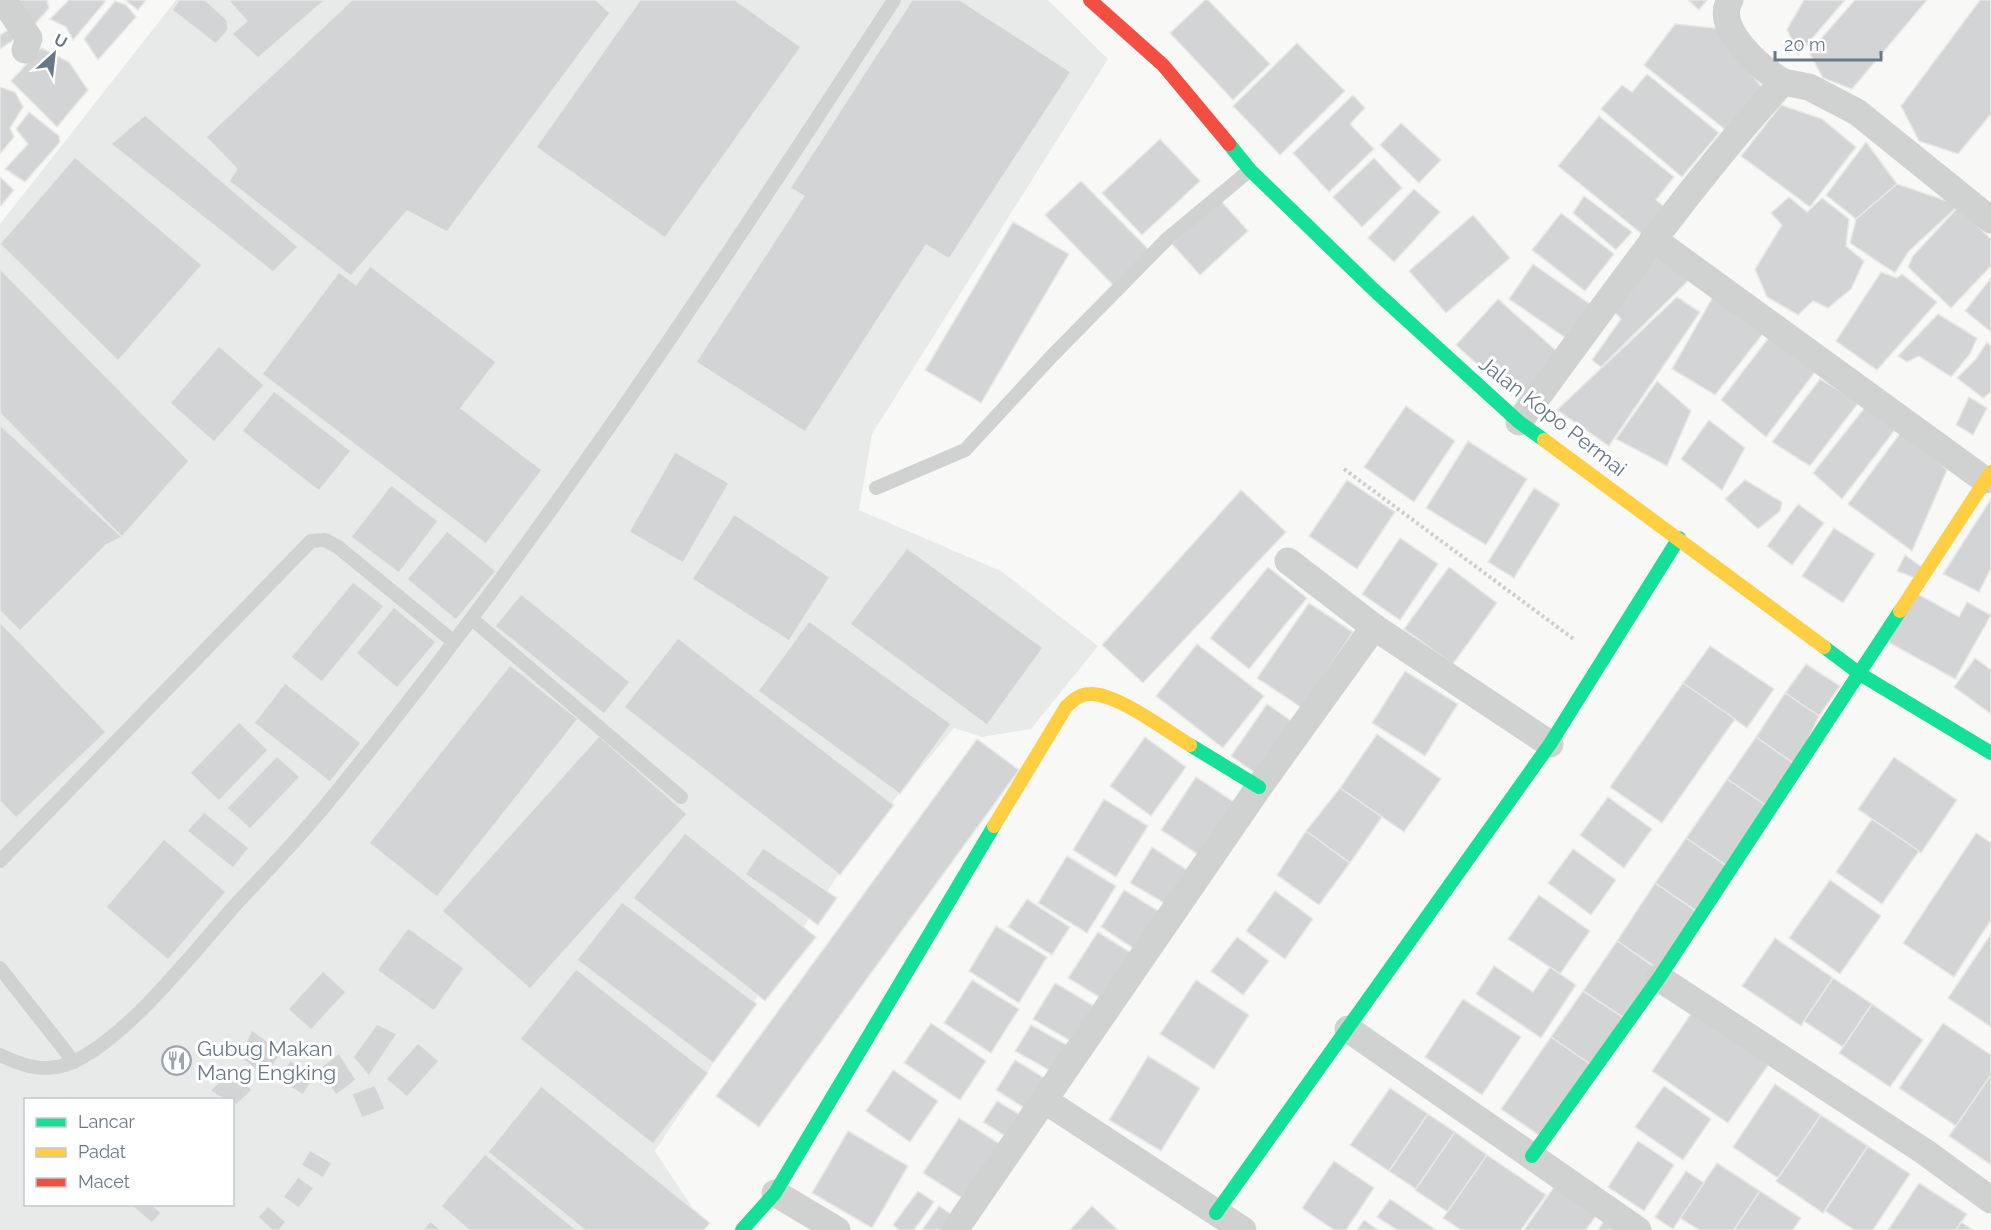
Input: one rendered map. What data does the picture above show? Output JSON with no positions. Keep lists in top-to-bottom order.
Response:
{
  "streets": {
    "street": ["Jalan Kopo Permai"]
  },
  "places": {
    "restaurant": ["Gubug Makan Mang Engking"]
  },
  "legend": ["Lancar", "Padat", "Macet"],
  "scale_bar": "20 m",
  "north": "top right"
}
